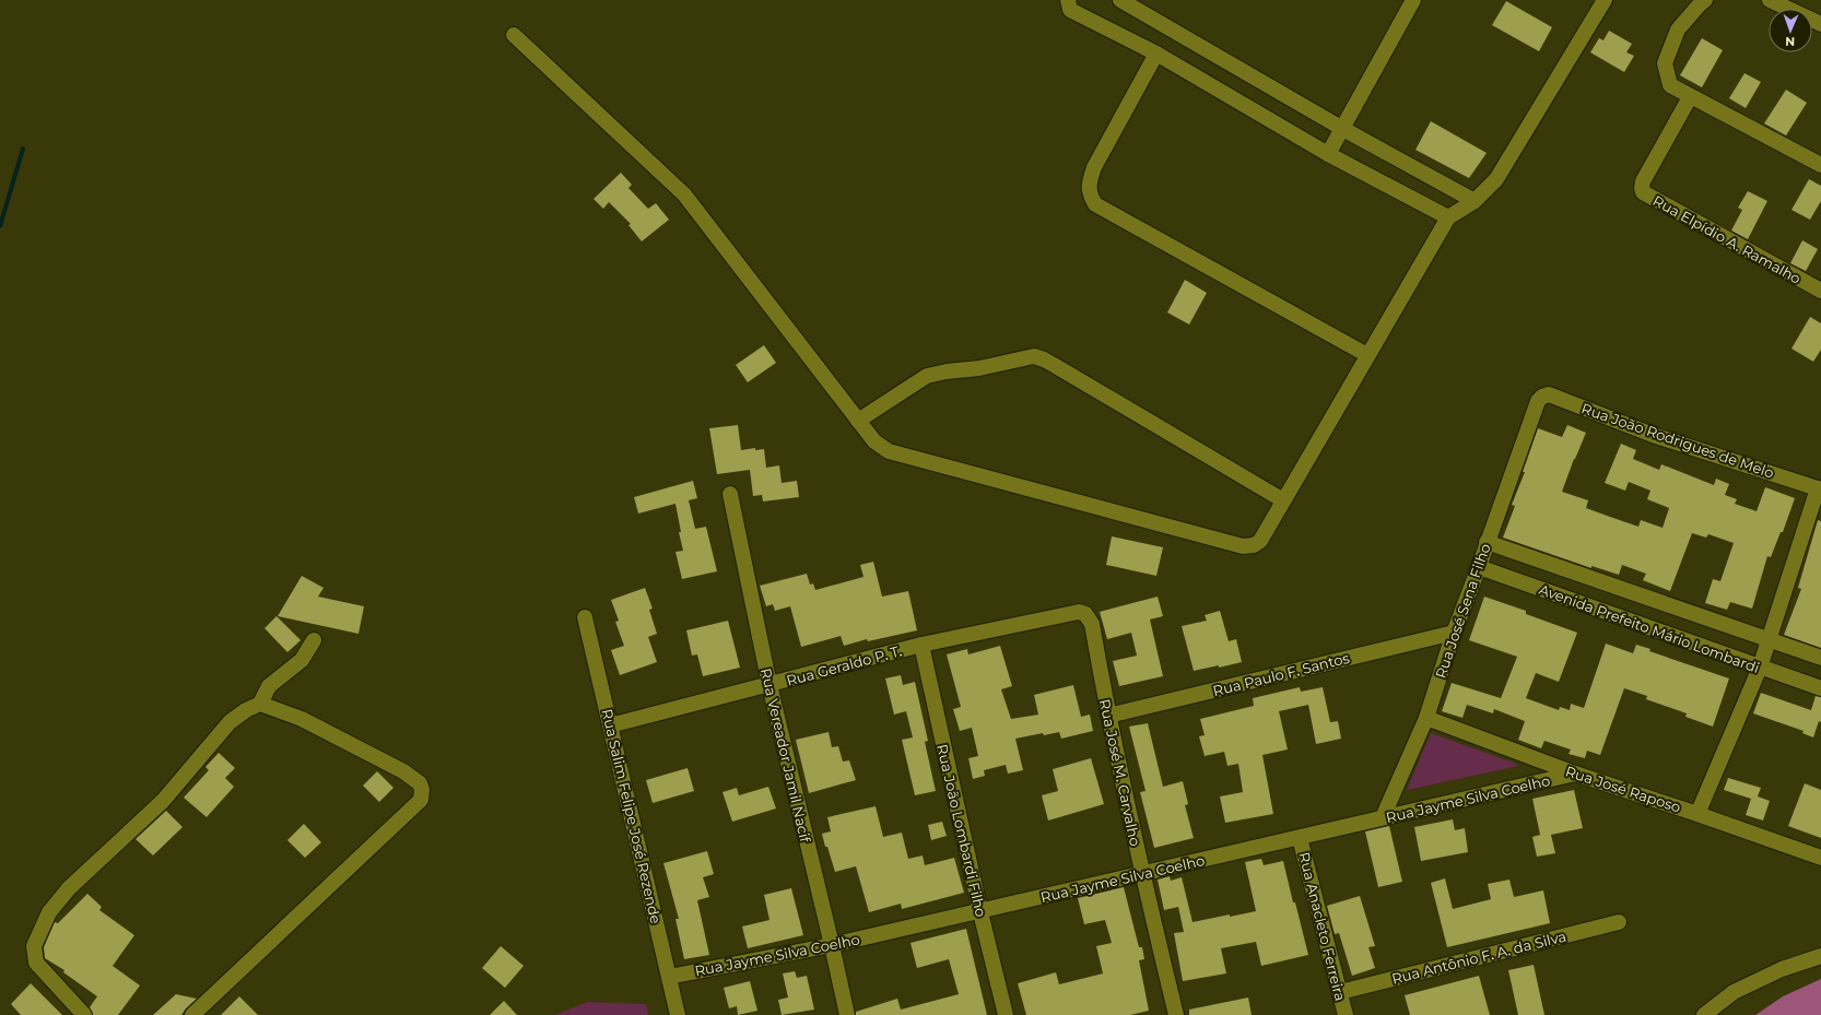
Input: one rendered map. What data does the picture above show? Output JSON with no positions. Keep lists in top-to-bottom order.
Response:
{
  "streets": {
    "street": [
      "Rua Elpídio A. Ramalho",
      "Rua João Rodrigues de Melo",
      "Rua José Sena Filho",
      "Avenida Prefeito Mário Lombardi",
      "Rua Geraldo P. T.",
      "Rua Paulo F. Santos",
      "Rua Vereador Jamil Nacif",
      "Rua José M. Carvalho",
      "Rua José Raposo",
      "Rua Jayme Silva Coelho",
      "Rua Salim Felipe José Rezende",
      "Rua João Lombardi Filho",
      "Rua Anacleto Ferreira",
      "Rua Antônio F. A. da Silva"
    ]
  },
  "crossings": [
    ["Rua João Rodrigues de Melo", "Rua José Sena Filho"],
    ["Rua José Sena Filho", "Avenida Prefeito Mário Lombardi"],
    ["Rua José Sena Filho", "Rua Paulo F. Santos"],
    ["Rua José Sena Filho", "Rua José Raposo"],
    ["Rua José Sena Filho", "Rua Jayme Silva Coelho"],
    ["Rua Geraldo P. T.", "Rua Vereador Jamil Nacif"],
    ["Rua Geraldo P. T.", "Rua José M. Carvalho"],
    ["Rua Geraldo P. T.", "Rua Salim Felipe José Rezende"],
    ["Rua Geraldo P. T.", "Rua João Lombardi Filho"],
    ["Rua Paulo F. Santos", "Rua José M. Carvalho"],
    ["Rua Vereador Jamil Nacif", "Rua Jayme Silva Coelho"],
    ["Rua José M. Carvalho", "Rua Jayme Silva Coelho"],
    ["Rua José Raposo", "Rua Jayme Silva Coelho"],
    ["Rua Jayme Silva Coelho", "Rua Salim Felipe José Rezende"],
    ["Rua Jayme Silva Coelho", "Rua João Lombardi Filho"],
    ["Rua Jayme Silva Coelho", "Rua Anacleto Ferreira"],
    ["Rua Anacleto Ferreira", "Rua Antônio F. A. da Silva"]
  ],
  "north": "bottom"
}
